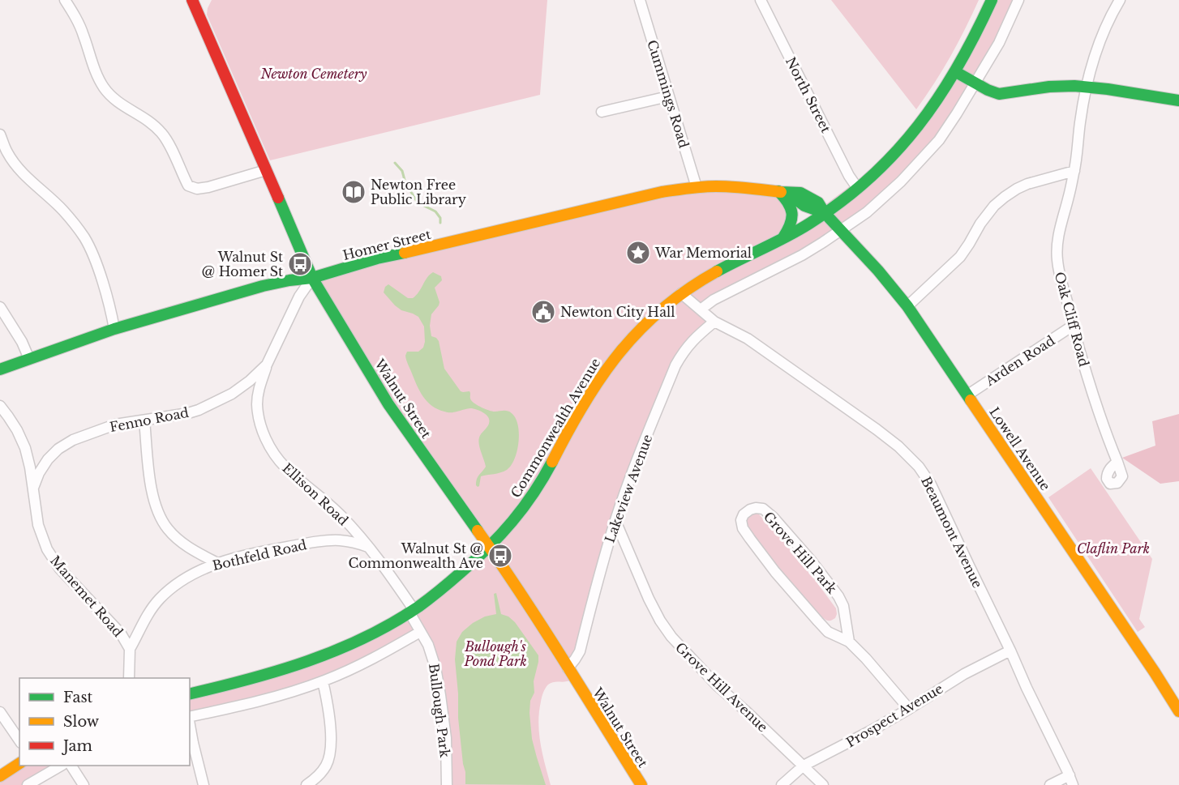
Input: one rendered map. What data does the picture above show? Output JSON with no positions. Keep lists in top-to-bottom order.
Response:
{
  "streets": {
    "main road": [
      "Homer Street",
      "Walnut Street",
      "Commonwealth Avenue",
      "Lowell Avenue"
    ],
    "street": [
      "Cummings Road",
      "North Street",
      "Oak Cliff Road",
      "Arden Road",
      "Fenno Road",
      "Lakeview Avenue",
      "Ellison Road",
      "Beaumont Avenue",
      "Grove Hill Park",
      "Bothfeld Road",
      "Manemet Road",
      "Grove Hill Avenue",
      "Bullough Park",
      "Prospect Avenue"
    ]
  },
  "crossings": [
    ["Cummings Road", "Homer Street"],
    ["North Street", "Commonwealth Avenue"],
    ["Homer Street", "Walnut Street"],
    ["Homer Street", "Fenno Road"],
    ["Oak Cliff Road", "Arden Road"],
    ["Arden Road", "Lowell Avenue"],
    ["Walnut Street", "Fenno Road"],
    ["Walnut Street", "Commonwealth Avenue"],
    ["Walnut Street", "Lakeview Avenue"],
    ["Fenno Road", "Ellison Road"],
    ["Fenno Road", "Manemet Road"],
    ["Commonwealth Avenue", "Lowell Avenue"],
    ["Commonwealth Avenue", "Ellison Road"],
    ["Commonwealth Avenue", "Beaumont Avenue"],
    ["Commonwealth Avenue", "Bullough Park"],
    ["Lakeview Avenue", "Beaumont Avenue"],
    ["Lakeview Avenue", "Grove Hill Avenue"],
    ["Ellison Road", "Bothfeld Road"],
    ["Ellison Road", "Bullough Park"],
    ["Beaumont Avenue", "Prospect Avenue"],
    ["Grove Hill Park", "Prospect Avenue"],
    ["Bothfeld Road", "Manemet Road"],
    ["Grove Hill Avenue", "Prospect Avenue"]
  ],
  "parks": ["Newton Cemetery", "Claflin Park", "Bullough's Pond Park"],
  "places": {
    "library": ["Newton Free Public Library"],
    "place": ["War Memorial"],
    "bus stop": ["Walnut St @ Homer St", "Walnut St @ Commonwealth Ave"],
    "public building": ["Newton City Hall"]
  },
  "legend": ["Fast", "Slow", "Jam"]
}
